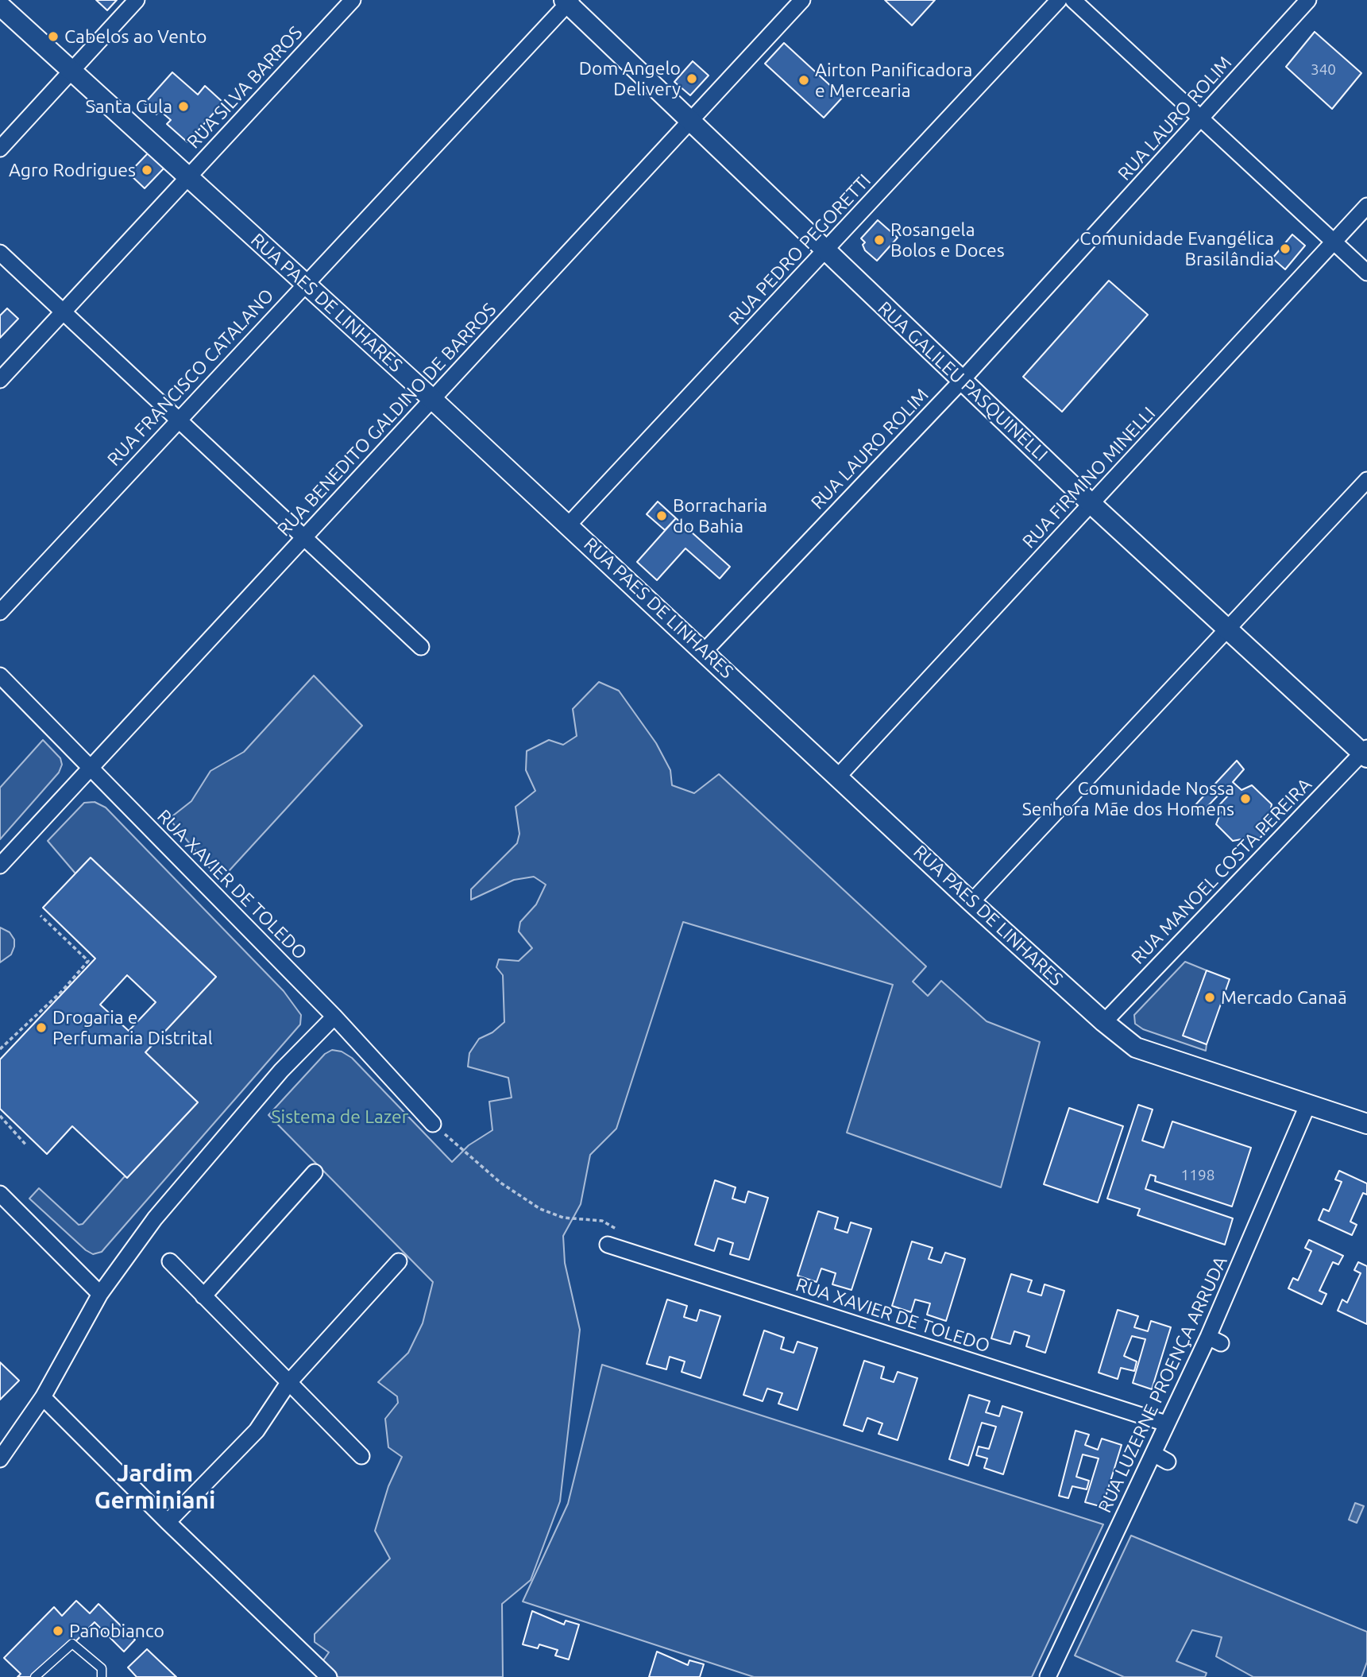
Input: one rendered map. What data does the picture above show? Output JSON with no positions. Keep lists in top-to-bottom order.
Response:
{
  "streets": {
    "street": [
      "RUA SILVA BARROS",
      "RUA LAURO ROLIM",
      "RUA PEDRO PEGORETTI",
      "RUA PAES DE LINHARES",
      "RUA FRANCISCO CATALANO",
      "RUA GALILEU PASQUINELLI",
      "RUA BENEDITO GALDINO DE BARROS",
      "RUA FIRMINO MINELLI",
      "RUA MANOEL COSTA PEREIRA",
      "RUA XAVIER DE TOLEDO",
      "RUA LUZERNE PROENÇA ARRUDA"
    ]
  },
  "crossings": [
    ["RUA SILVA BARROS", "RUA PAES DE LINHARES"],
    ["RUA LAURO ROLIM", "RUA PAES DE LINHARES"],
    ["RUA LAURO ROLIM", "RUA GALILEU PASQUINELLI"],
    ["RUA PEDRO PEGORETTI", "RUA PAES DE LINHARES"],
    ["RUA PEDRO PEGORETTI", "RUA GALILEU PASQUINELLI"],
    ["RUA PAES DE LINHARES", "RUA FRANCISCO CATALANO"],
    ["RUA PAES DE LINHARES", "RUA BENEDITO GALDINO DE BARROS"],
    ["RUA PAES DE LINHARES", "RUA FIRMINO MINELLI"],
    ["RUA PAES DE LINHARES", "RUA MANOEL COSTA PEREIRA"],
    ["RUA PAES DE LINHARES", "RUA LUZERNE PROENÇA ARRUDA"],
    ["RUA FRANCISCO CATALANO", "RUA GALILEU PASQUINELLI"],
    ["RUA GALILEU PASQUINELLI", "RUA BENEDITO GALDINO DE BARROS"],
    ["RUA GALILEU PASQUINELLI", "RUA FIRMINO MINELLI"],
    ["RUA GALILEU PASQUINELLI", "RUA MANOEL COSTA PEREIRA"],
    ["RUA BENEDITO GALDINO DE BARROS", "RUA XAVIER DE TOLEDO"],
    ["RUA XAVIER DE TOLEDO", "RUA LUZERNE PROENÇA ARRUDA"]
  ],
  "districts": ["Jardim Germiniani"],
  "parks": ["Sistema de Lazer"],
  "places": [
    "Cabelos ao Vento",
    "Dom Angelo Delivery",
    "Airton Panificadora e Mercearia",
    "Santa Gula",
    "Agro Rodrigues",
    "Rosangela Bolos e Doces",
    "Comunidade Evangélica Brasilândia",
    "Borracharia do Bahia",
    "Comunidade Nossa Senhora Mãe dos Homens",
    "Mercado Canaã",
    "Drogaria e Perfumaria Distrital",
    "Panobianco"
  ],
  "house_numbers": ["340", "1198"]
}
